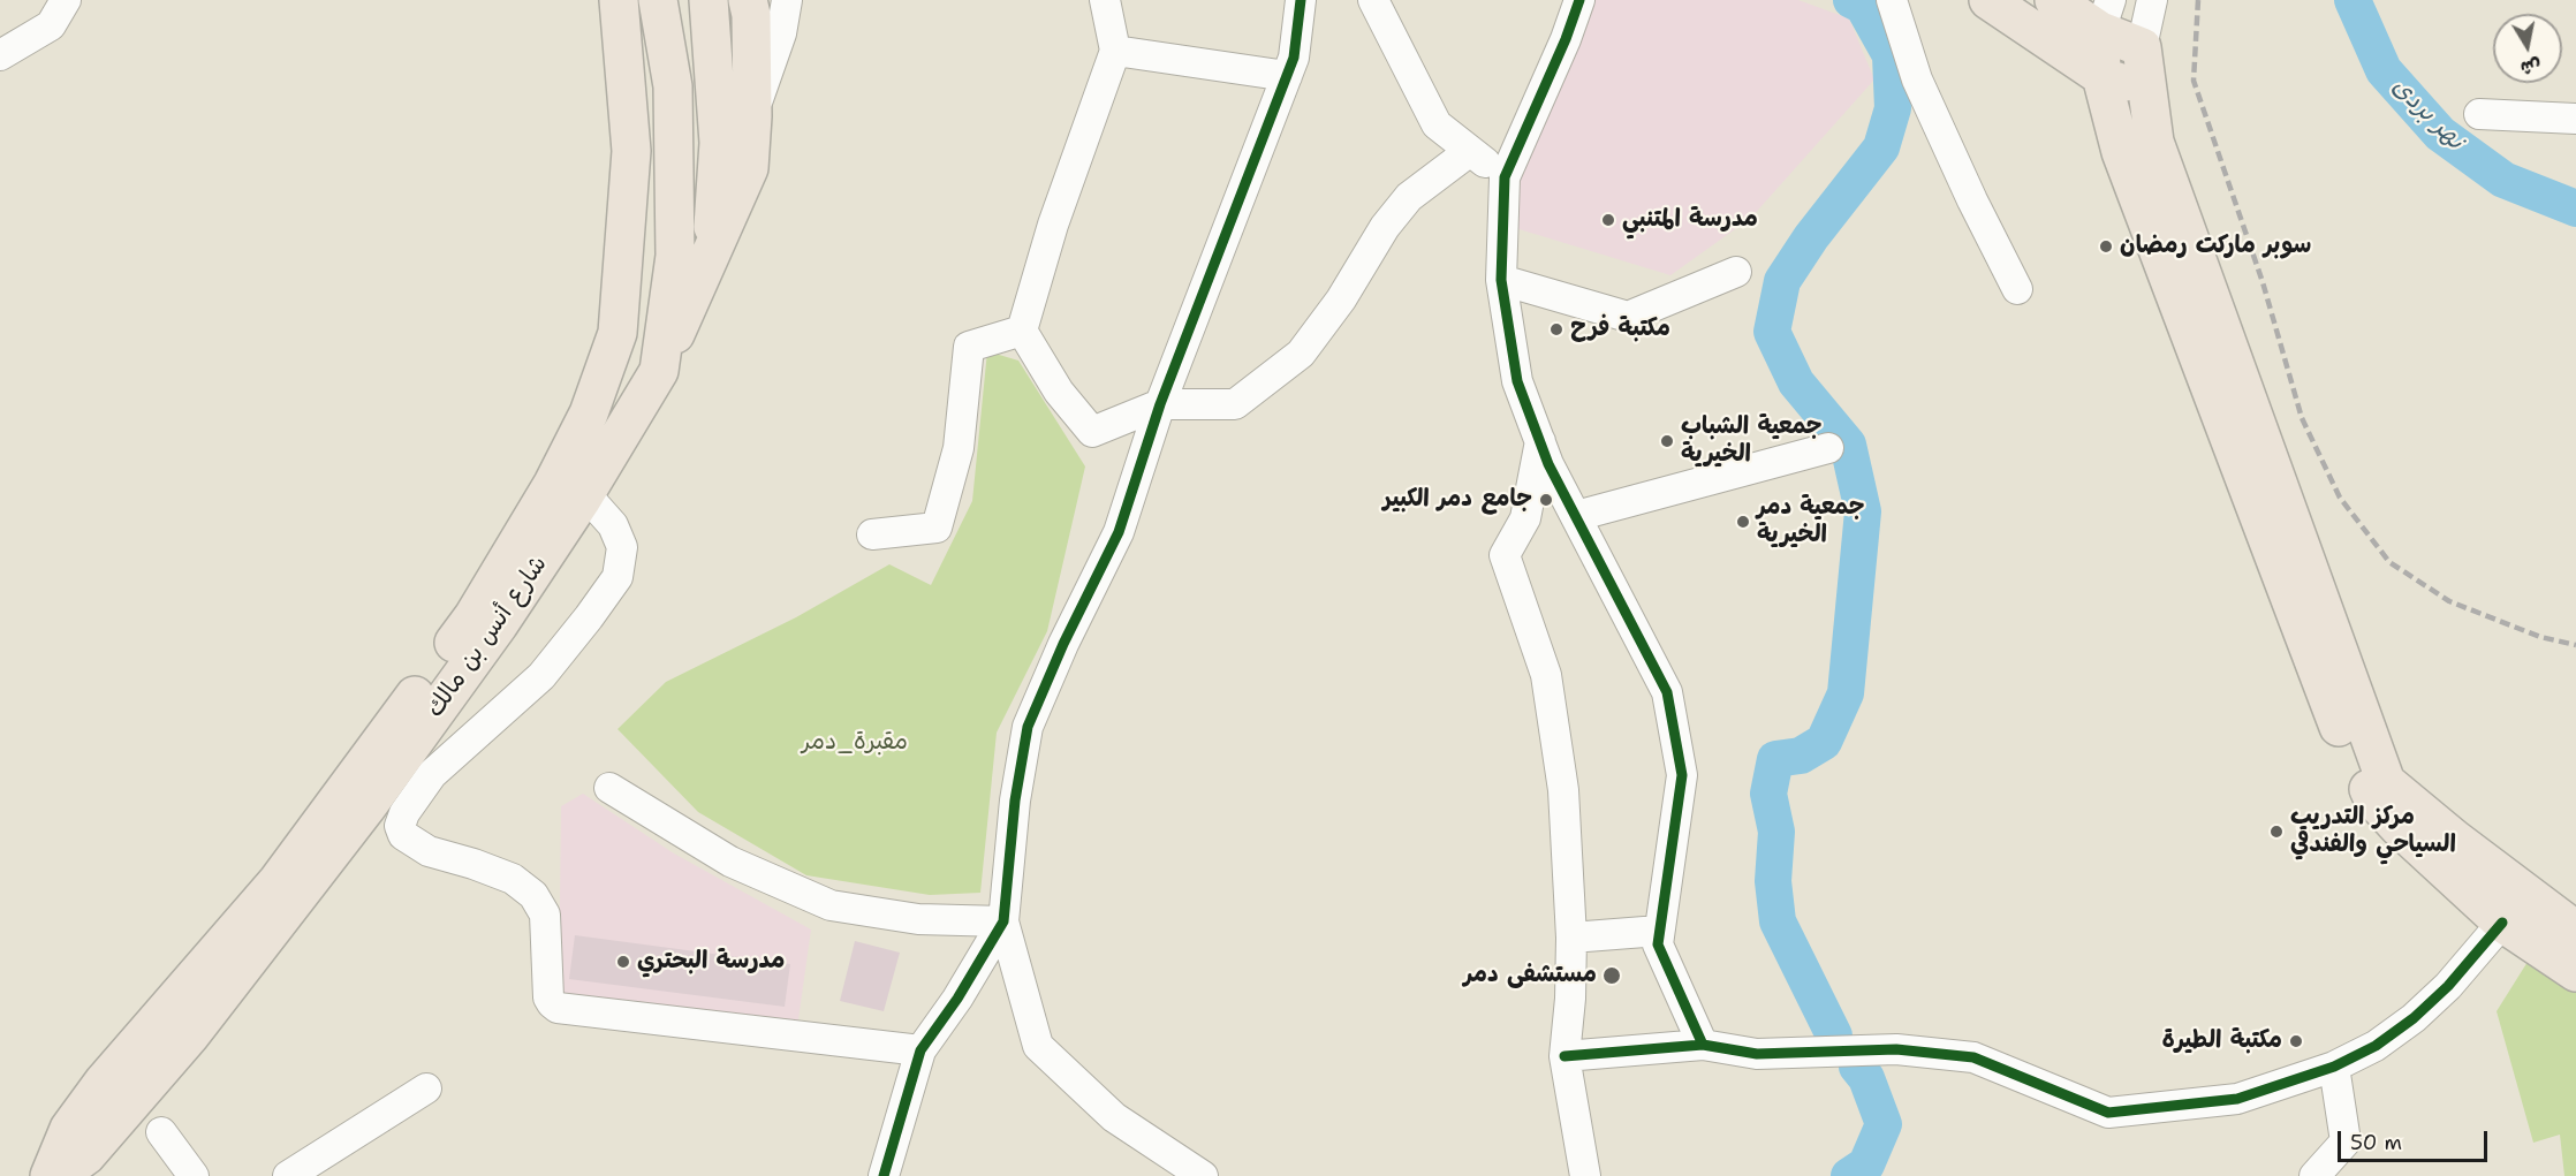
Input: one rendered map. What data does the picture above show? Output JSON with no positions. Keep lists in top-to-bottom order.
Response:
{
  "streets": {
    "main road": ["شارع أنس بن مالك"]
  },
  "water": ["نهر بردى"],
  "parks": ["مقبرة_دمر"],
  "places": [
    "مدرسة المتنبي",
    "سوبر ماركت رمضان",
    "مكتبة فرح",
    "جمعية الشباب الخيرية",
    "جامع دمر الكبير",
    "جمعية دمر الخيرية",
    "مركز التدريب السياحي والفندقي",
    "مدرسة البحتري",
    "مستشفى دمر",
    "مكتبة الطيرة"
  ],
  "scale_bar": "50 m",
  "north": "bottom"
}
